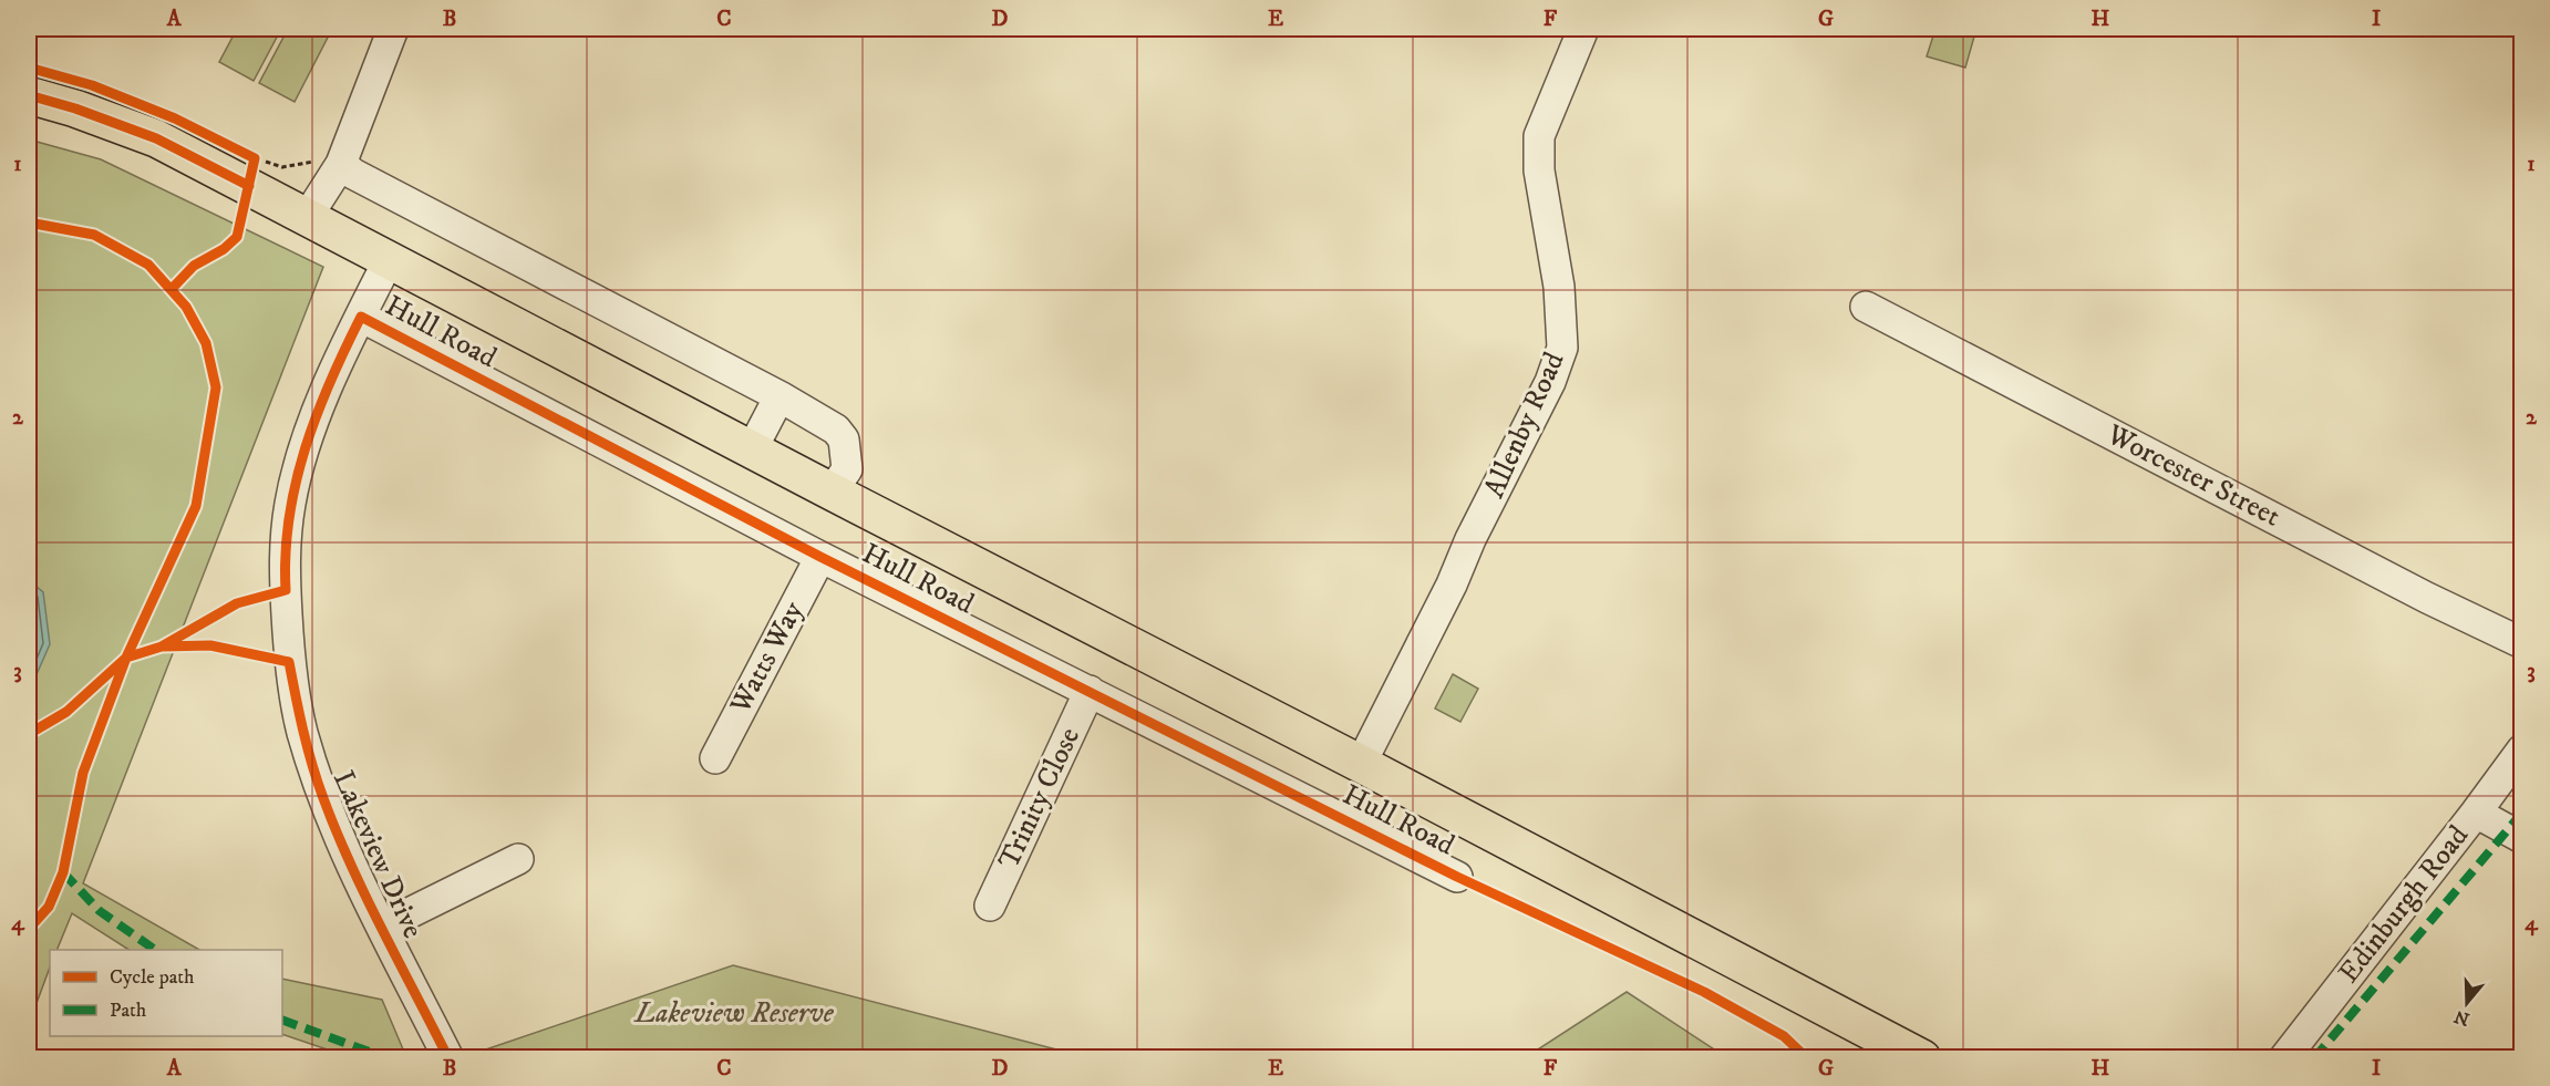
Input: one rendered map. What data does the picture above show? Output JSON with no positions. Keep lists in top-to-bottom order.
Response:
{
  "streets": {
    "main road": ["Hull Road"],
    "street": [
      "Allenby Road",
      "Worcester Street",
      "Watts Way",
      "Trinity Close",
      "Lakeview Drive",
      "Edinburgh Road"
    ]
  },
  "crossings": [
    ["Hull Road", "Allenby Road"],
    ["Hull Road", "Watts Way"],
    ["Hull Road", "Trinity Close"],
    ["Hull Road", "Lakeview Drive"]
  ],
  "parks": ["Lakeview Reserve"],
  "legend": ["Cycle path", "Path"],
  "north": "bottom",
  "grid": {
    "columns": [
      "A",
      "B",
      "C",
      "D",
      "E",
      "F",
      "G",
      "H",
      "I"
    ],
    "rows": [
      "1",
      "2",
      "3",
      "4"
    ]
  }
}
